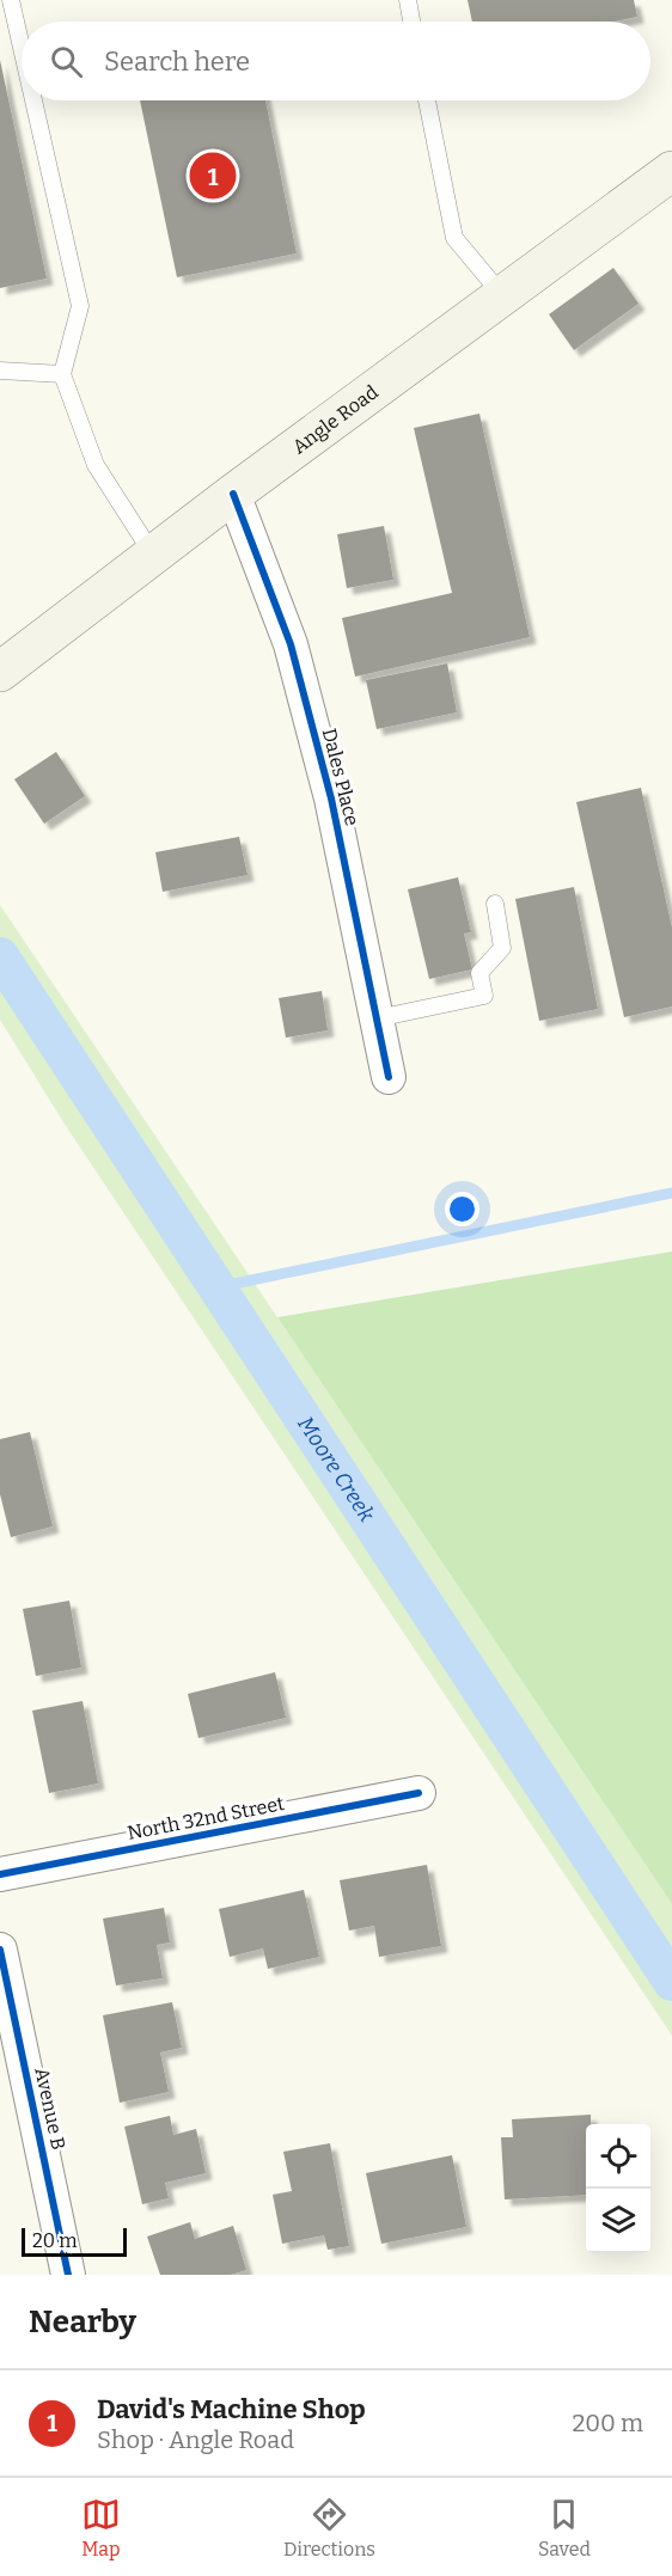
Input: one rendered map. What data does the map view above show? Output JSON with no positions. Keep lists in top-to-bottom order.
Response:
{
  "streets": {
    "main road": ["Angle Road"],
    "street": ["Dales Place", "North 32nd Street", "Avenue B"]
  },
  "crossings": [
    ["Angle Road", "Dales Place"]
  ],
  "water": ["Moore Creek"],
  "scale_bar": "20 m",
  "page": {
    "search": "Search here",
    "pins": "1",
    "scale": "20 m",
    "heading": "Nearby",
    "list": [
      {
        "mark": "1",
        "name": "David's Machine Shop",
        "note": "Shop · Angle Road",
        "value": "200 m"
      }
    ],
    "nav": ["Map", "Directions", "Saved"]
  }
}
